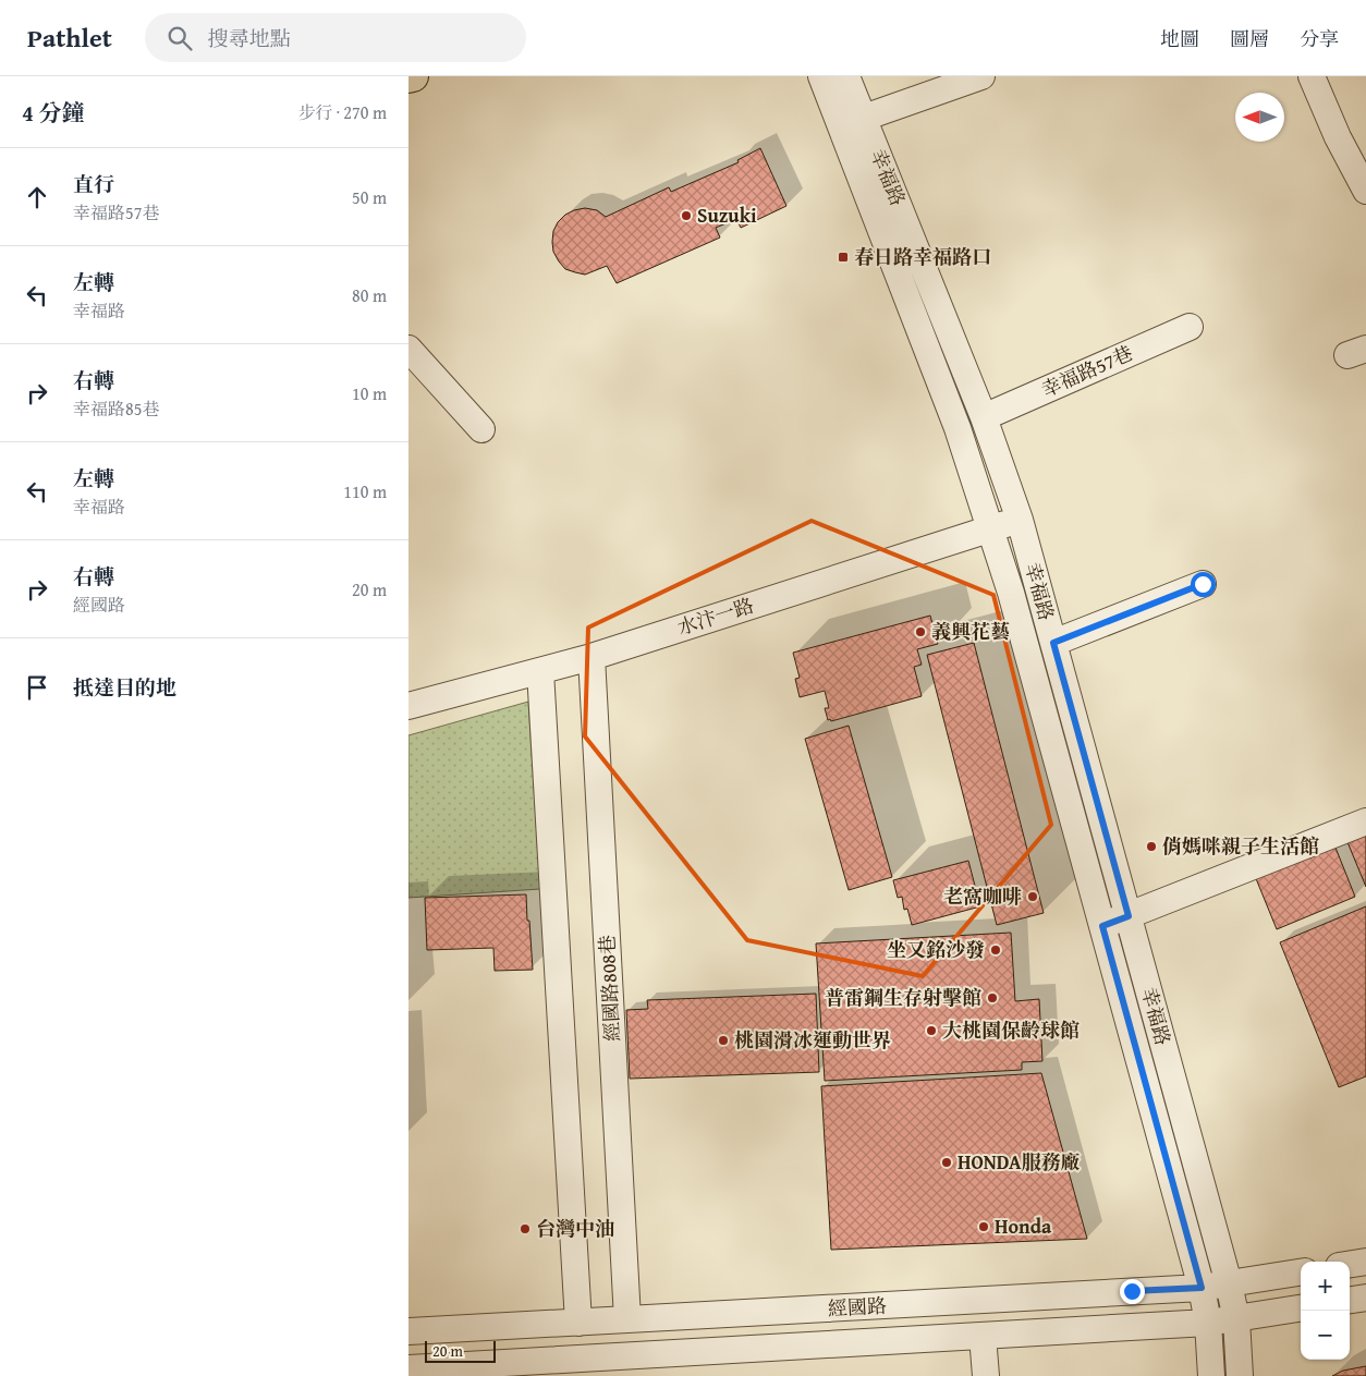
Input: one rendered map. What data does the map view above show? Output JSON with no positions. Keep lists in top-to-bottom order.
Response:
{
  "streets": {
    "street": [
      "幸福路",
      "幸福路57巷",
      "水汴一路",
      "經國路808巷",
      "經國路"
    ]
  },
  "crossings": [
    ["幸福路", "幸福路57巷"],
    ["幸福路", "水汴一路"],
    ["幸福路", "經國路"],
    ["水汴一路", "經國路808巷"],
    ["經國路808巷", "經國路"]
  ],
  "places": {
    "other": [
      "Suzuki",
      "義興花藝",
      "俏媽咪親子生活館",
      "老窩咖啡",
      "坐又銘沙發",
      "普雷鋼生存射擊館",
      "大桃園保齡球館",
      "桃園滑冰運動世界",
      "HONDA服務廠",
      "Honda",
      "台灣中油"
    ],
    "transit": ["春日路幸福路口"]
  },
  "scale_bar": "20 m",
  "north": "left",
  "page": {
    "header": "Pathlet",
    "search": "搜尋地點",
    "nav": ["地圖", "圖層", "分享"],
    "heading": ["4 分鐘", "步行 · 270 m"],
    "list": [
      ["直行", "幸福路57巷", "50 m"],
      ["左轉", "幸福路", "80 m"],
      ["右轉", "幸福路85巷", "10 m"],
      ["左轉", "幸福路", "110 m"],
      ["右轉", "經國路", "20 m"],
      "抵達目的地"
    ],
    "map_buttons": ["+", "−"],
    "scale": "20 m"
  }
}
